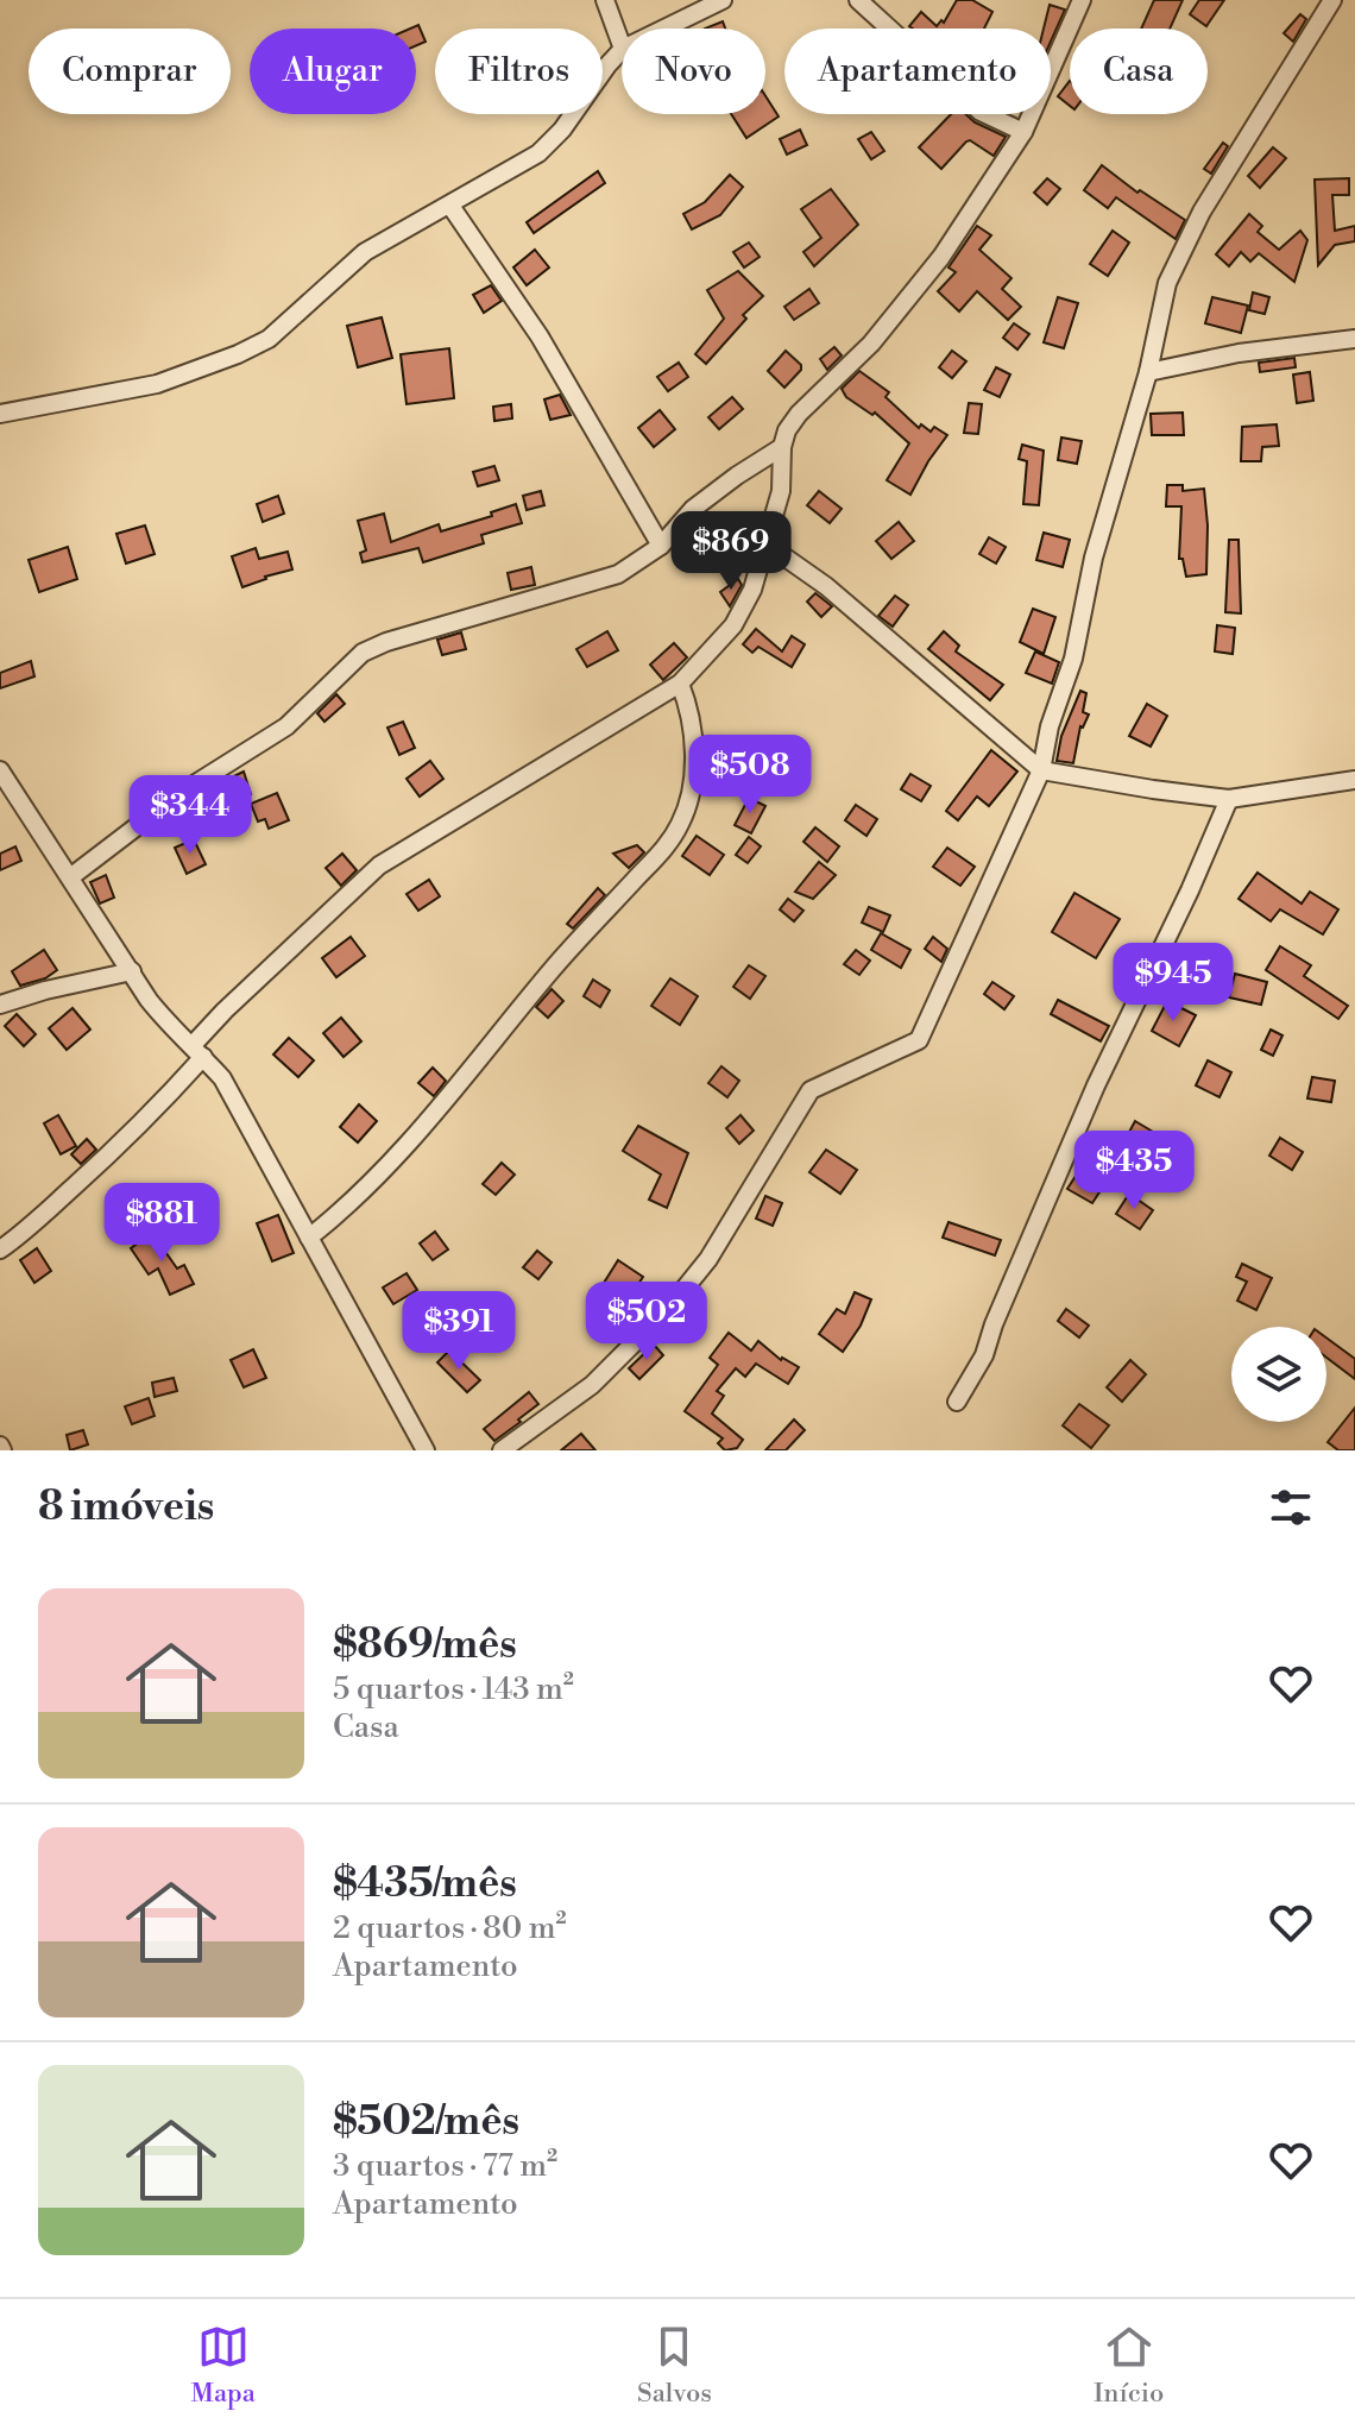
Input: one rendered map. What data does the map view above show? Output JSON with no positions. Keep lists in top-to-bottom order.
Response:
{
  "page": {
    "chip": [
      "Comprar",
      "Alugar",
      "Filtros",
      "Novo",
      "Apartamento",
      "Casa"
    ],
    "price": [
      "$869",
      "$508",
      "$344",
      "$945",
      "$435",
      "$881",
      "$502",
      "$391"
    ],
    "heading": "8 imóveis",
    "list": [
      {
        "name": "$869/mês",
        "note": "5 quartos · 143 m² · Casa"
      },
      {
        "name": "$435/mês",
        "note": "2 quartos · 80 m² · Apartamento"
      },
      {
        "name": "$502/mês",
        "note": "3 quartos · 77 m² · Apartamento"
      }
    ],
    "tabs": ["Mapa", "Salvos", "Início"]
  }
}
